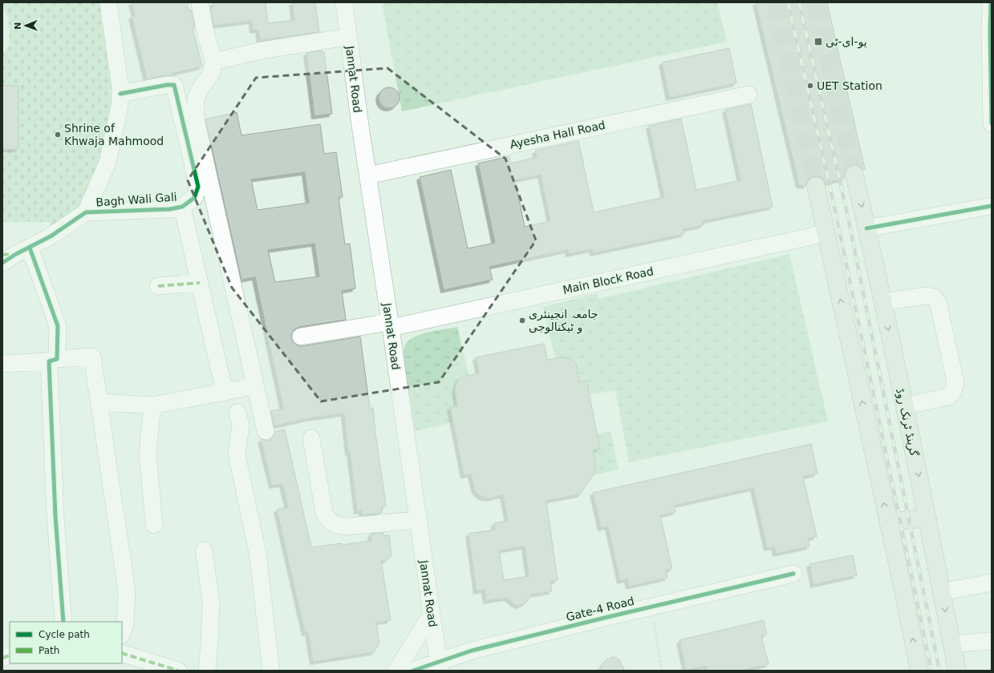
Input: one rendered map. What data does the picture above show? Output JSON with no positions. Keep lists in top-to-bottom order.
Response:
{
  "streets": {
    "main road": ["گرینڈ ٹرنک روڈ"],
    "street": [
      "Jannat Road",
      "Ayesha Hall Road",
      "Bagh Wali Gali",
      "Main Block Road",
      "Gate-4 Road"
    ]
  },
  "crossings": [
    ["Jannat Road", "Ayesha Hall Road"],
    ["Jannat Road", "Main Block Road"],
    ["Jannat Road", "Gate-4 Road"]
  ],
  "places": {
    "transit": ["یو-ای-ٹی"],
    "other": ["UET Station", "Shrine of Khwaja Mahmood", "جامعہ انجینئری و ٹیکنالوجی"]
  },
  "legend": ["Cycle path", "Path"],
  "north": "left"
}
